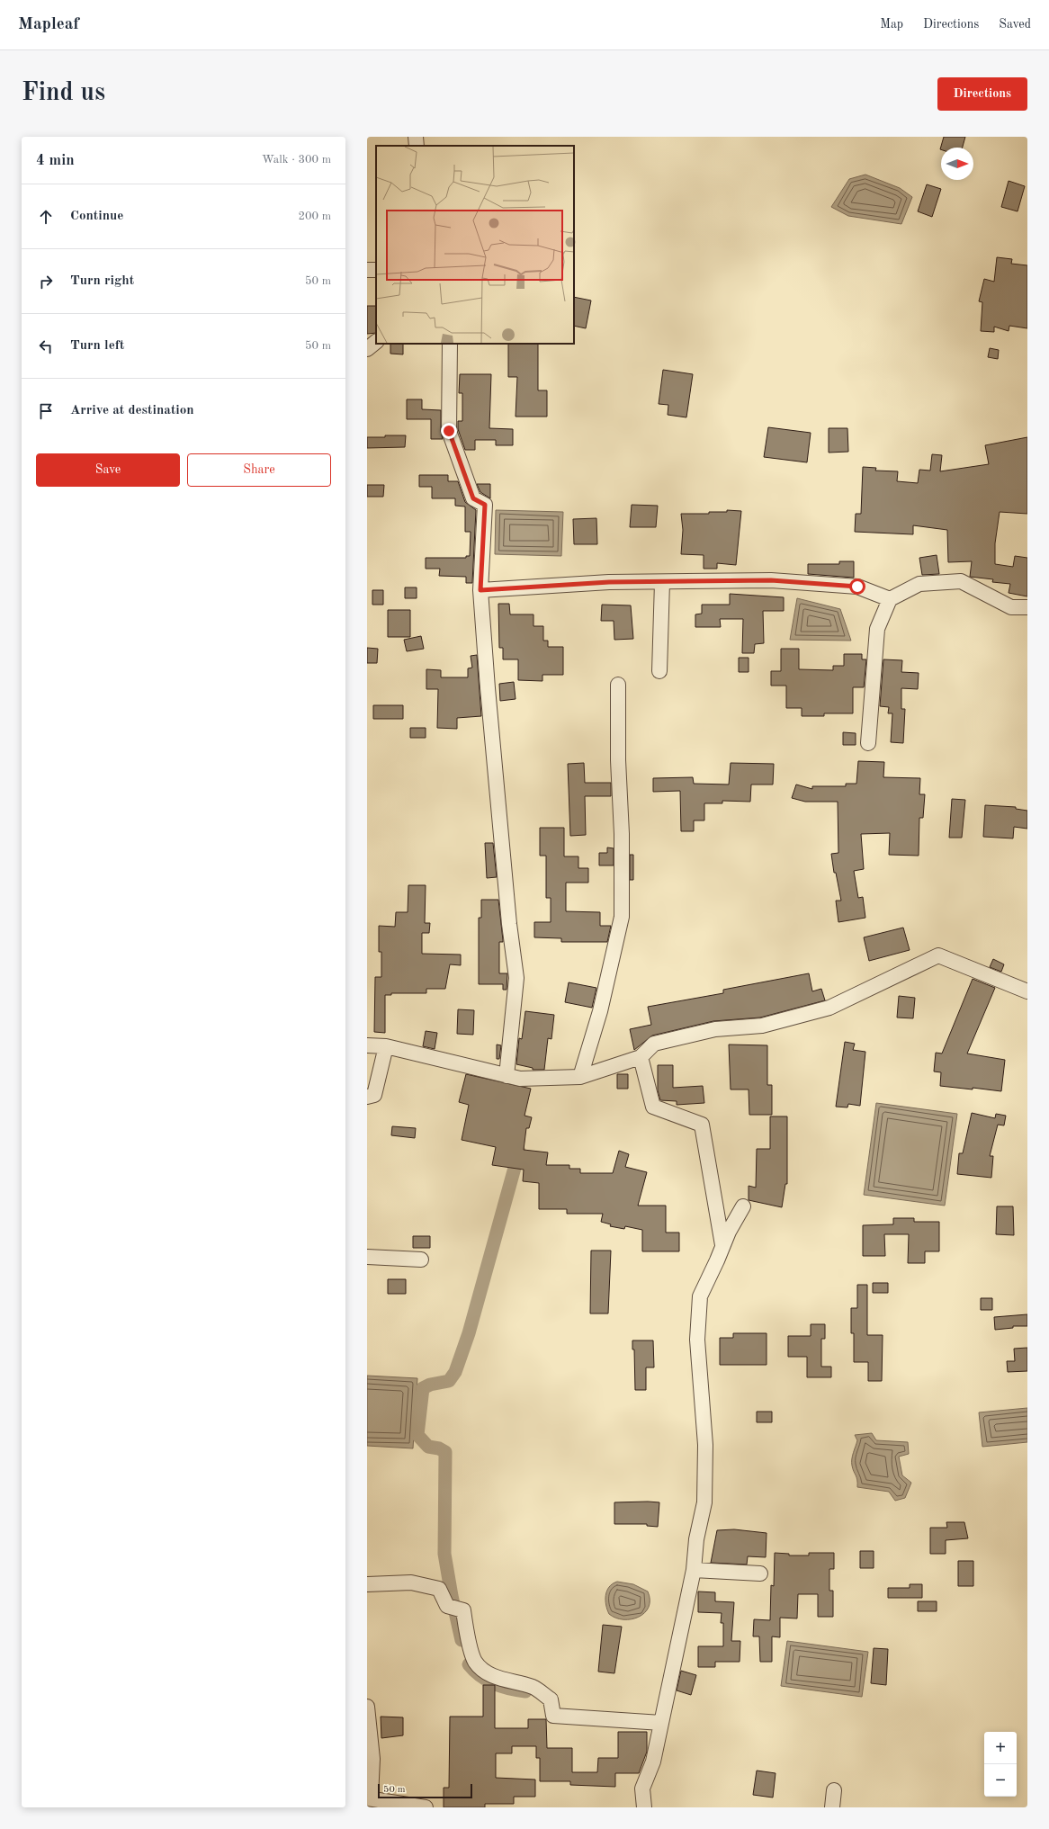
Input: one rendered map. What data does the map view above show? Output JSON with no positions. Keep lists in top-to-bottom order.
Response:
{
  "scale_bar": "50 m",
  "north": "right",
  "page": {
    "header": "Mapleaf",
    "nav": ["Map", "Directions", "Saved"],
    "buttons": [
      "Directions",
      ["Save", "Share"]
    ],
    "title": "Find us",
    "heading": ["4 min", "Walk · 300 m"],
    "list": [
      ["Continue", "200 m"],
      ["Turn right", "50 m"],
      ["Turn left", "50 m"],
      "Arrive at destination"
    ],
    "map_buttons": ["+", "−"],
    "scale": "50 m"
  }
}
